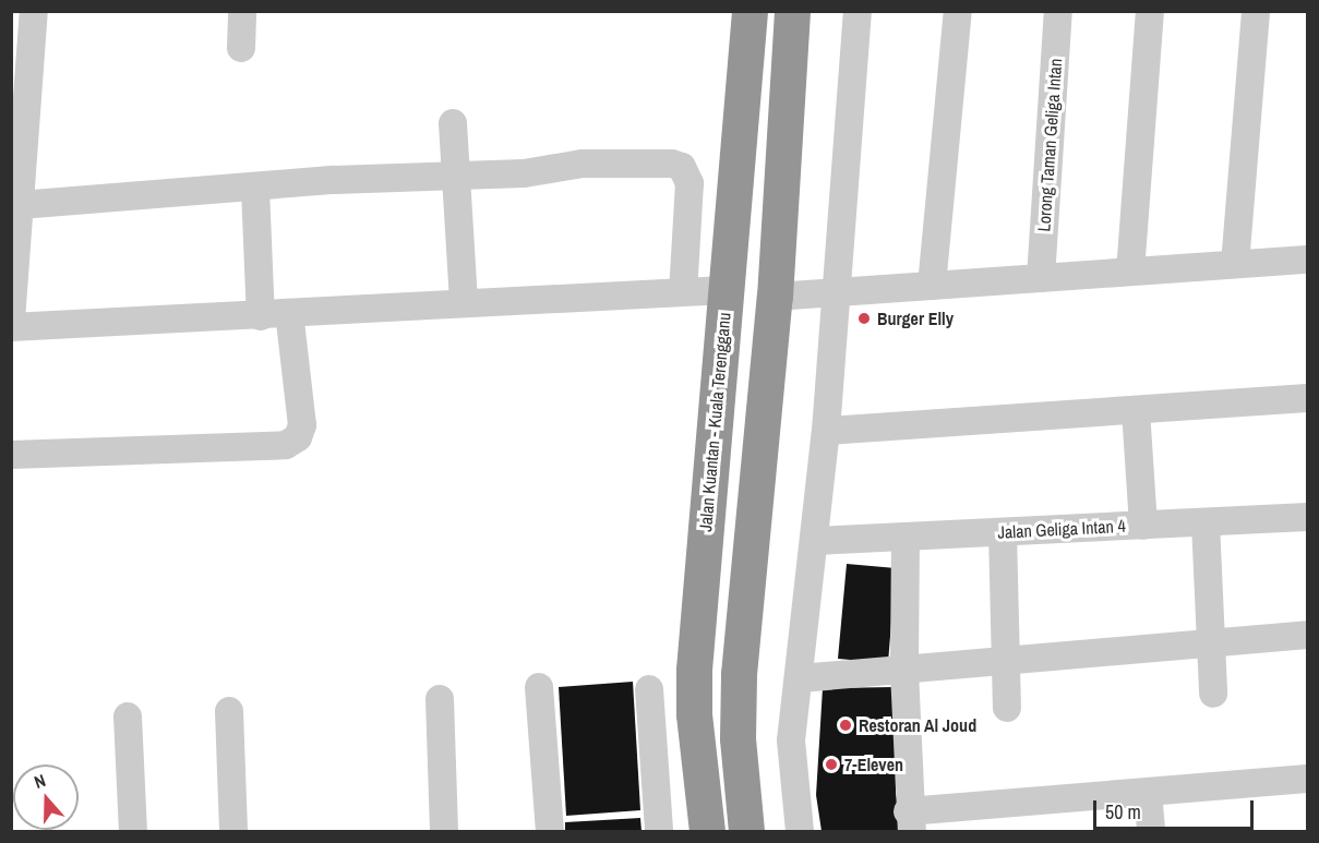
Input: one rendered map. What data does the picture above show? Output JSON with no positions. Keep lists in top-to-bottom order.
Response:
{
  "streets": {
    "highway": ["Jalan Kuantan - Kuala Terengganu"],
    "street": ["Lorong Taman Geliga Intan", "Jalan Geliga Intan 4"]
  },
  "places": ["Burger Elly", "Restoran Al Joud", "7-Eleven"],
  "scale_bar": "50 m",
  "north": "top"
}
